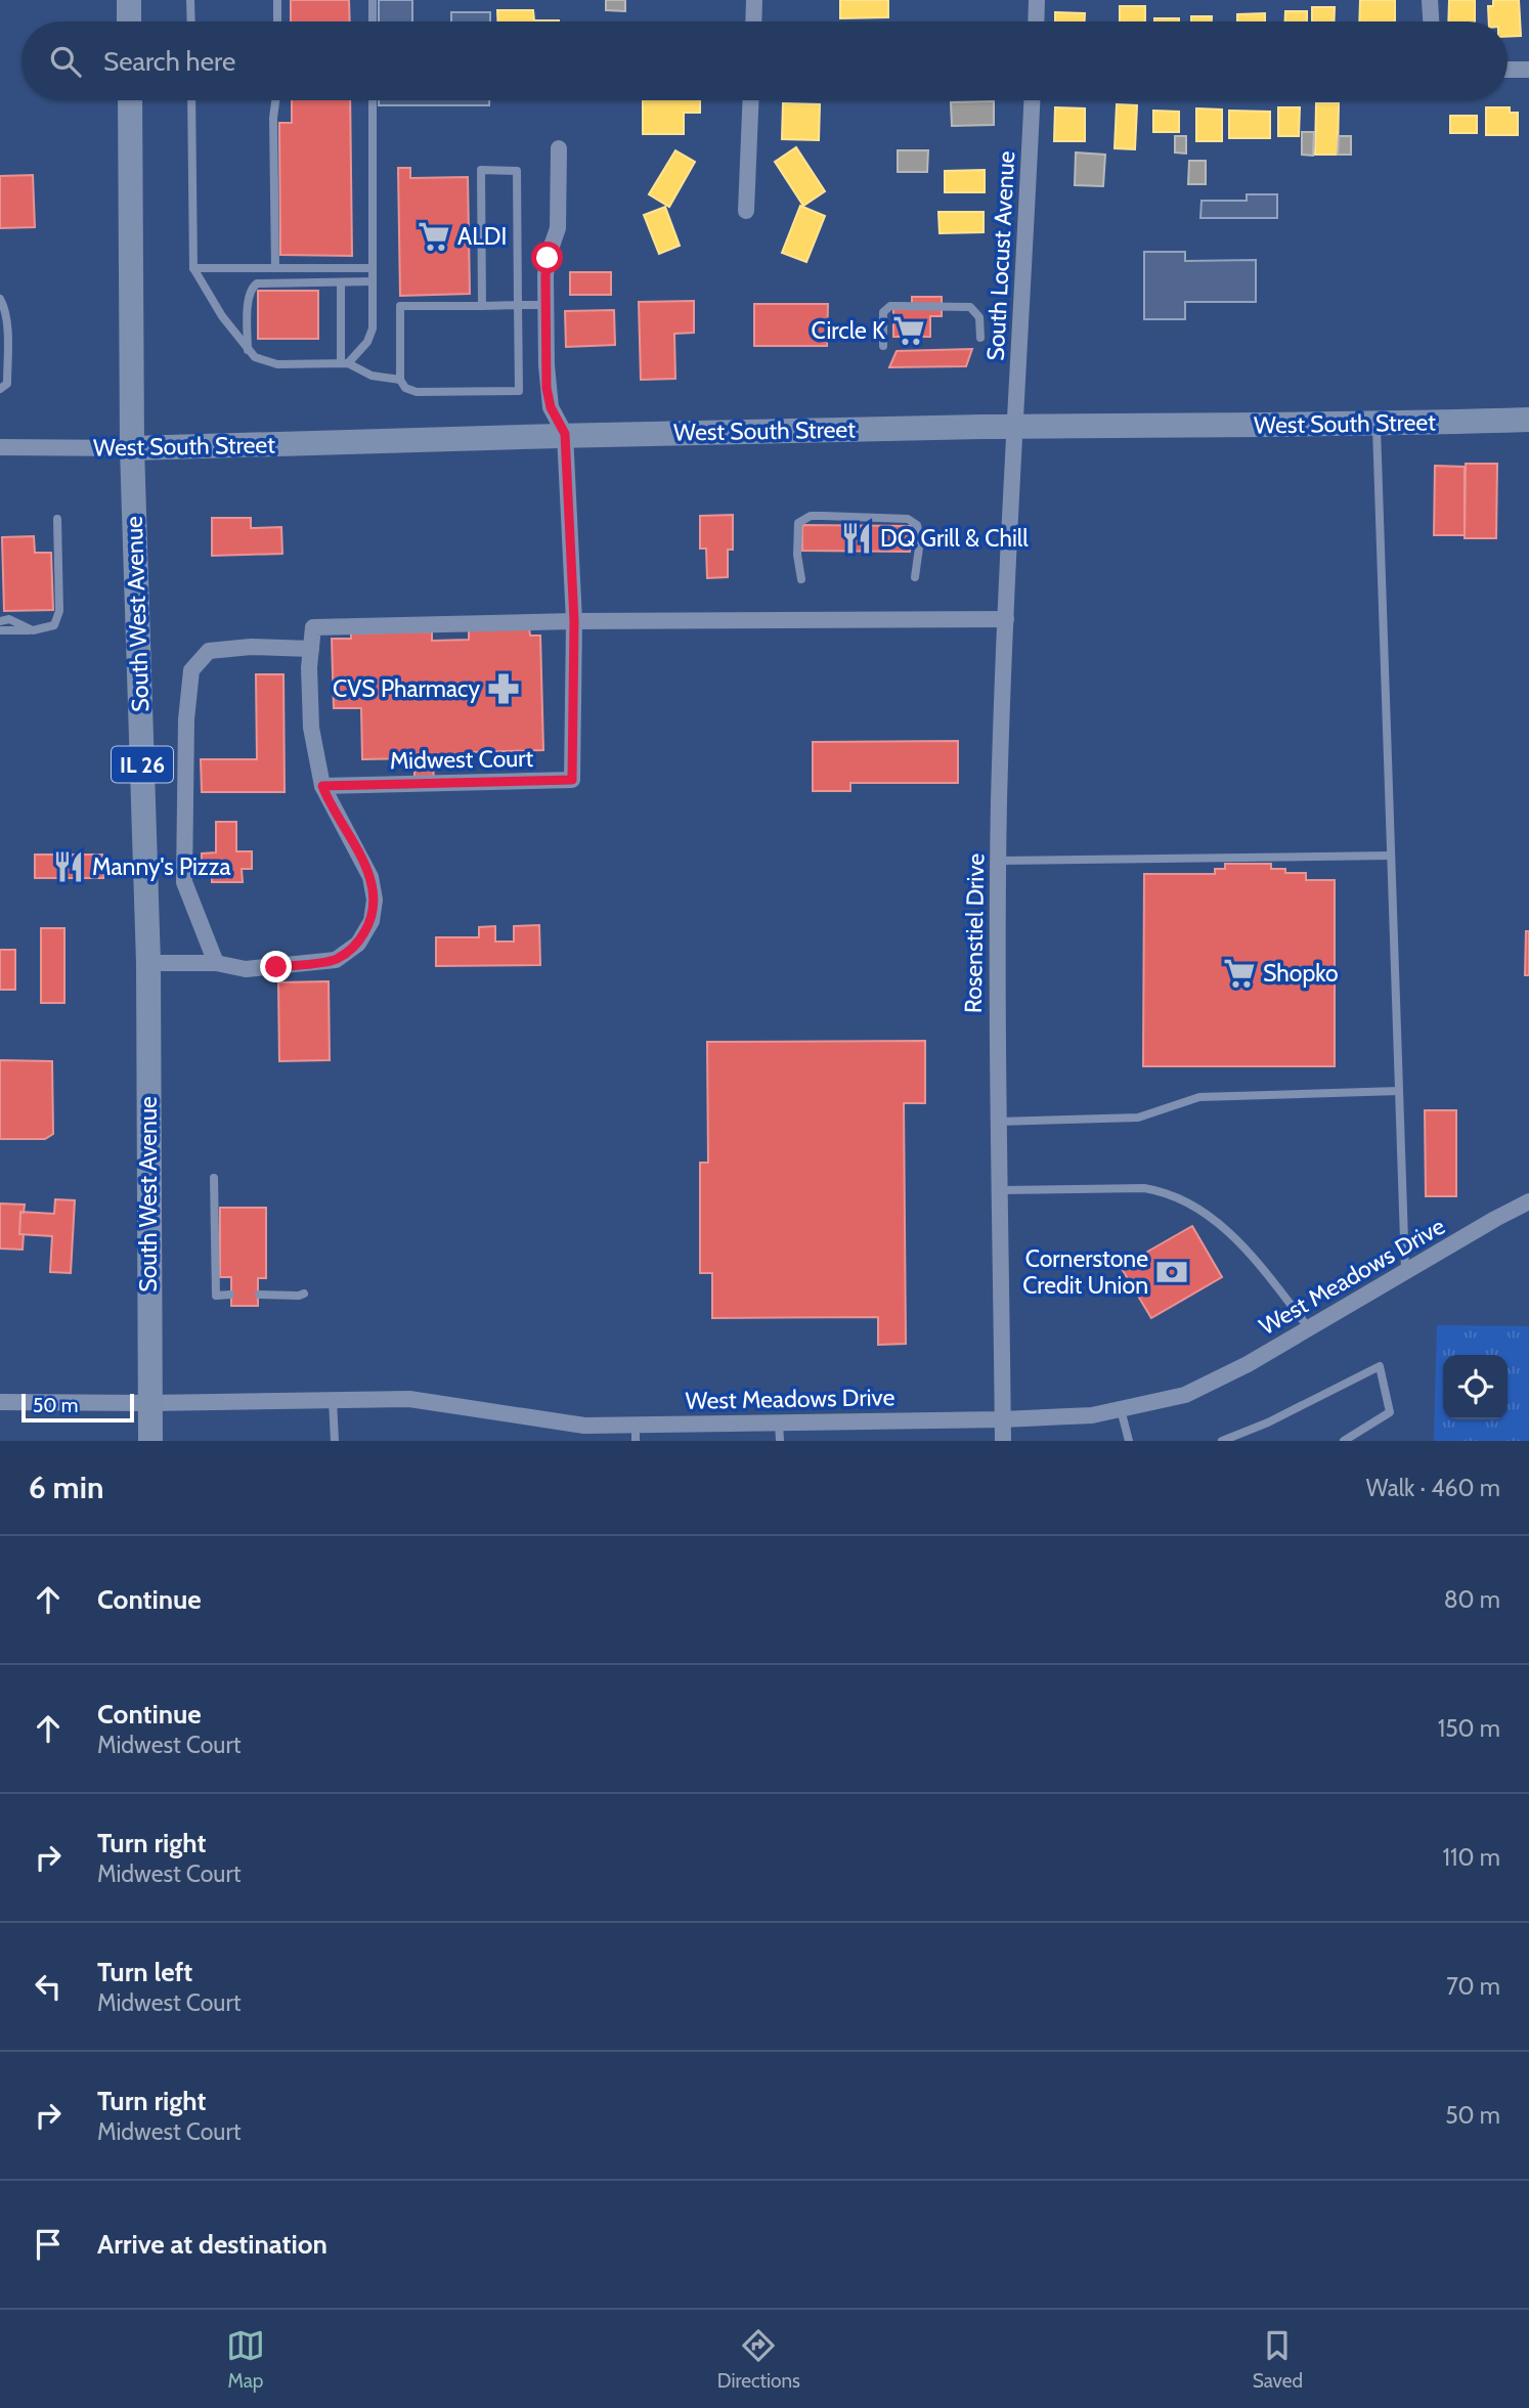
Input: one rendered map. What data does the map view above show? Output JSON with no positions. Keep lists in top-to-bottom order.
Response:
{
  "streets": {
    "main road": ["West South Street", "South West Avenue", "IL 26"],
    "street": [
      "South Locust Avenue",
      "Midwest Court",
      "Rosenstiel Drive",
      "West Meadows Drive"
    ]
  },
  "crossings": [
    ["South Locust Avenue", "West South Street"],
    ["South Locust Avenue", "Rosenstiel Drive"],
    ["West South Street", "South West Avenue"],
    ["West South Street", "Midwest Court"],
    ["West South Street", "Rosenstiel Drive"],
    ["South West Avenue", "West Meadows Drive"],
    ["Rosenstiel Drive", "West Meadows Drive"]
  ],
  "places": {
    "supermarket": ["ALDI", "Circle K", "Shopko"],
    "restaurant": ["DQ Grill & Chill", "Manny's Pizza"],
    "pharmacy": ["CVS Pharmacy"],
    "bank": ["Cornerstone Credit Union"]
  },
  "scale_bar": "50 m",
  "page": {
    "search": "Search here",
    "scale": "50 m",
    "heading": ["6 min", "Walk · 460 m"],
    "list": [
      ["Continue", "80 m"],
      ["Continue", "Midwest Court", "150 m"],
      ["Turn right", "Midwest Court", "110 m"],
      ["Turn left", "Midwest Court", "70 m"],
      ["Turn right", "Midwest Court", "50 m"],
      "Arrive at destination"
    ],
    "nav": ["Map", "Directions", "Saved"]
  }
}
